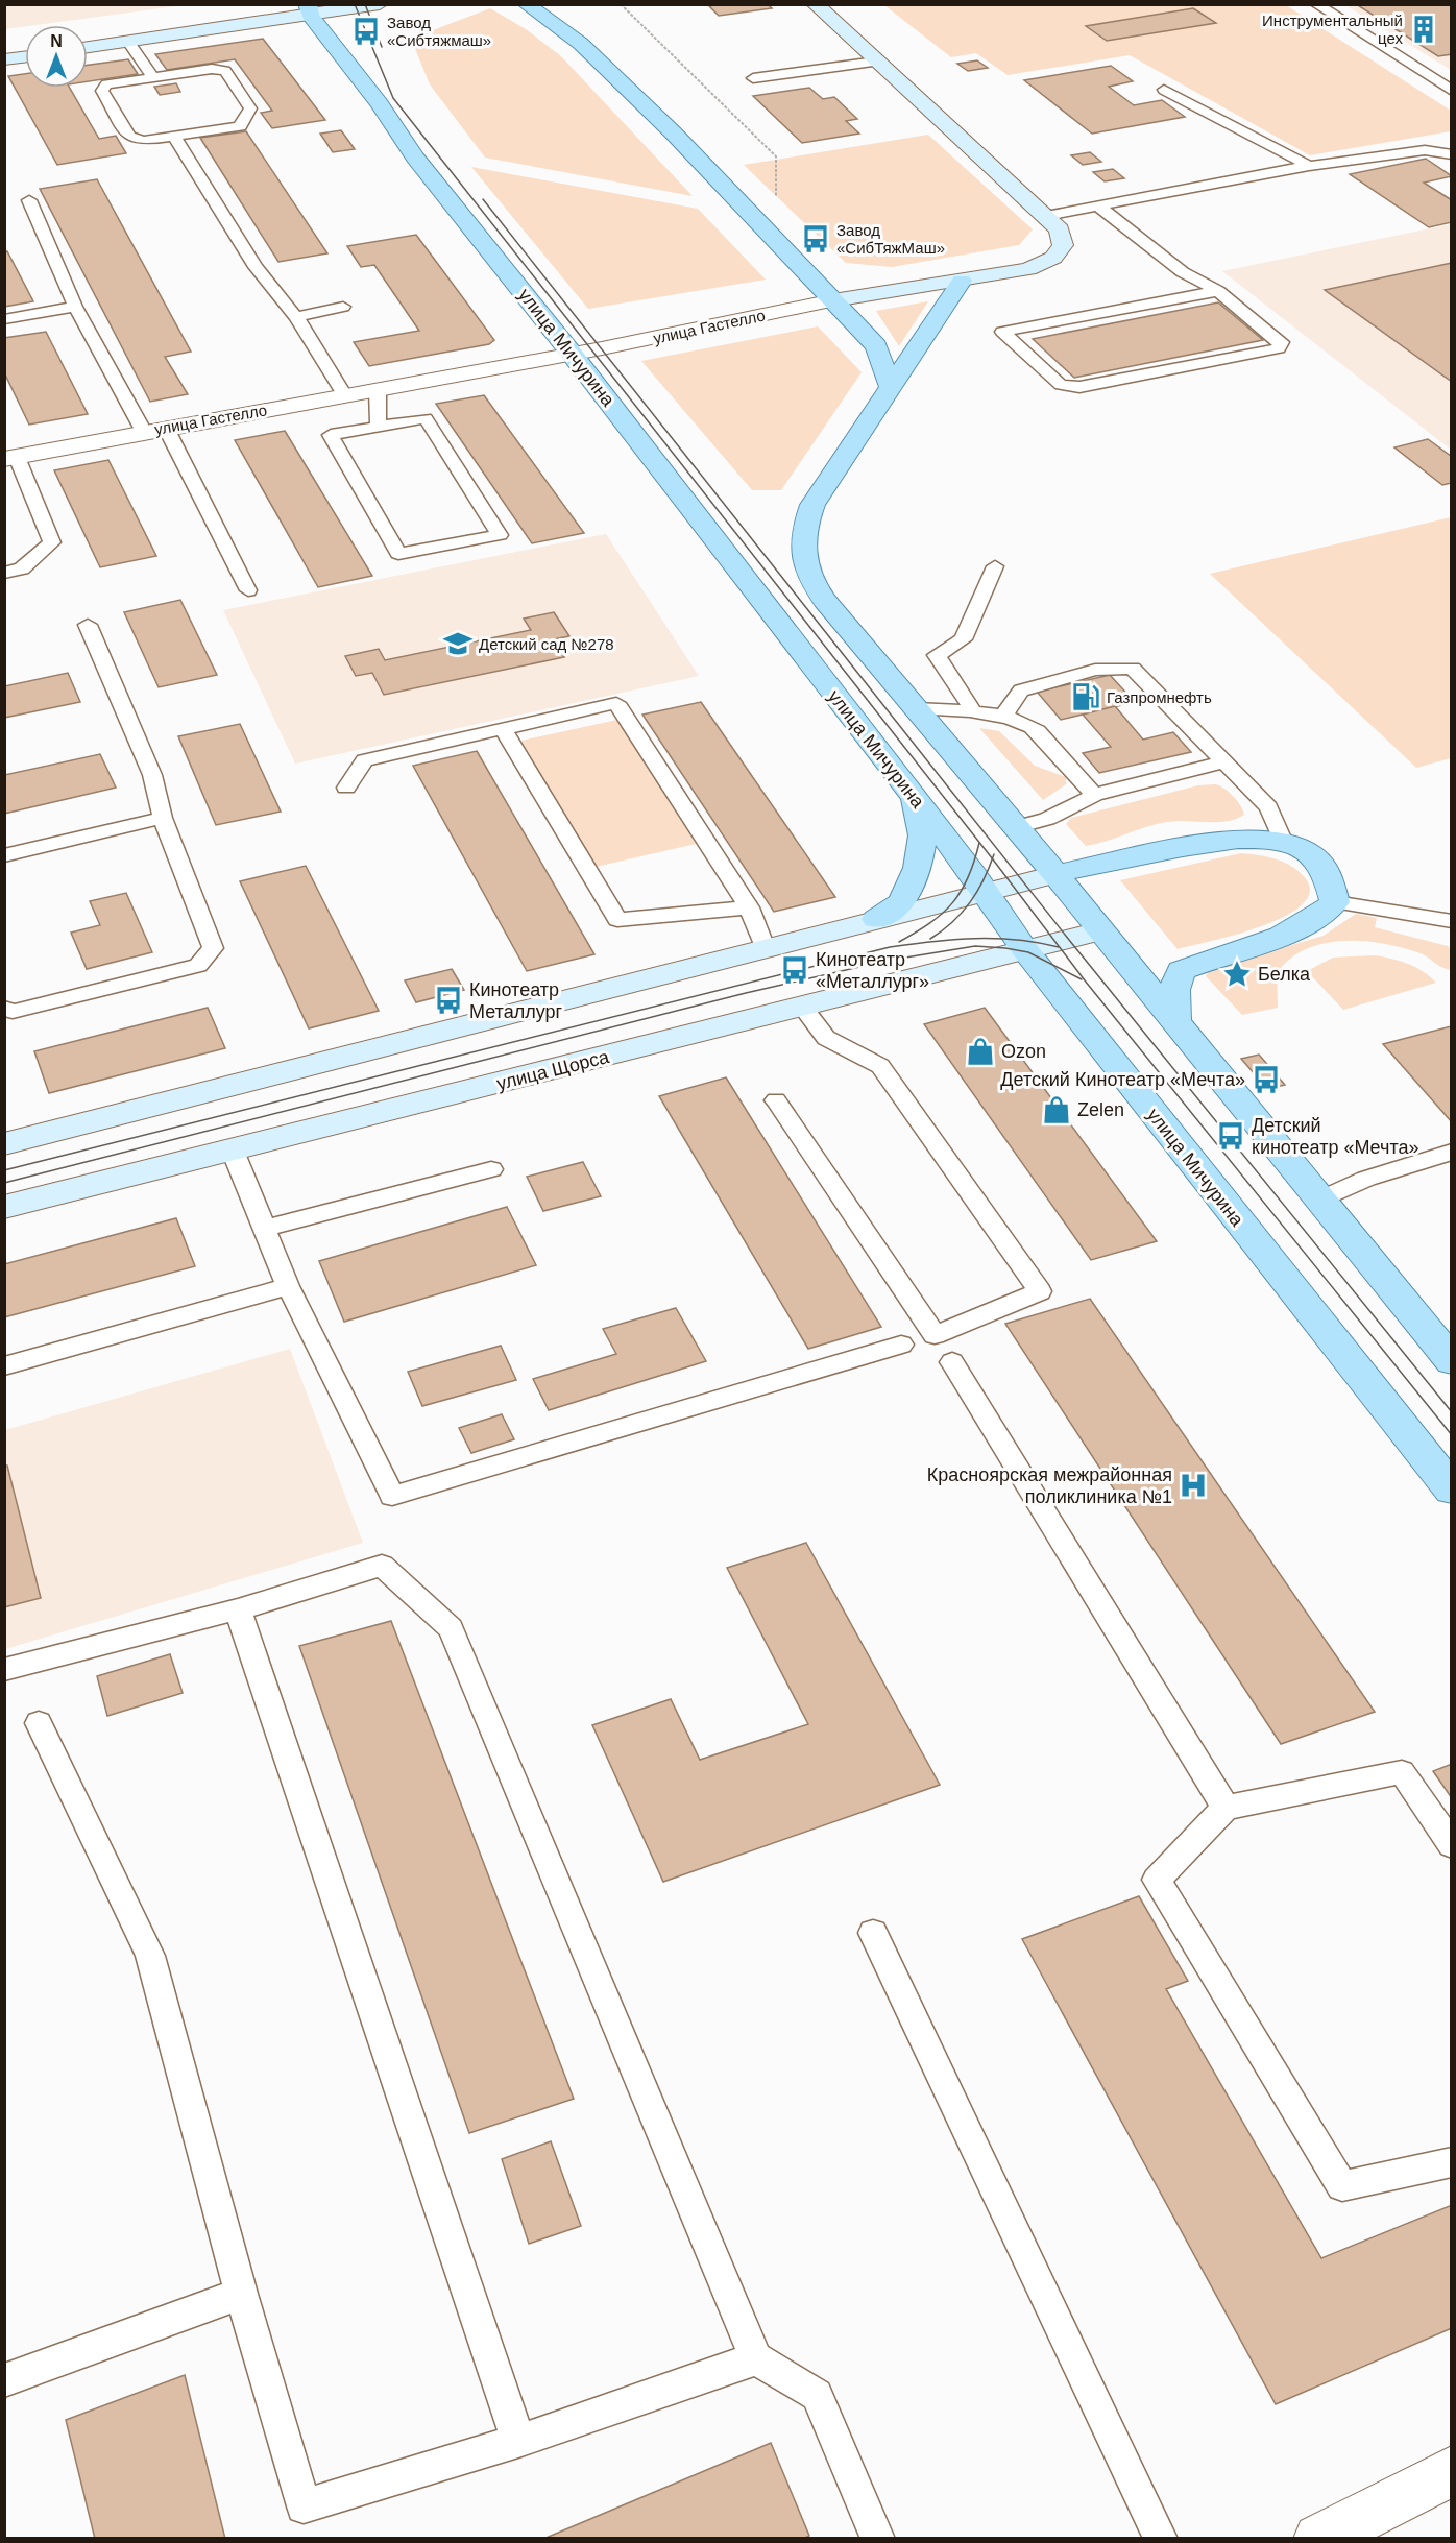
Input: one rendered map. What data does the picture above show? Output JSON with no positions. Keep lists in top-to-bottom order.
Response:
{
  "streets": {
    "main road": ["улица Гастелло", "улица Мичурина", "улица Щорса"]
  },
  "crossings": [
    ["улица Гастелло", "улица Мичурина"],
    ["улица Мичурина", "улица Щорса"]
  ],
  "places": {
    "building": ["Инструментальный цех"],
    "bus stop": [
      "Завод «Сибтяжмаш»",
      "Завод «СибТяжМаш»",
      "Кинотеатр «Металлург»",
      "Кинотеатр Металлург",
      "Детский Кинотеатр «Мечта»",
      "Детский кинотеатр «Мечта»"
    ],
    "school or university": ["Детский сад №278"],
    "fuel station": ["Газпромнефть"],
    "place": ["Белка"],
    "shop": ["Ozon", "Zelen"],
    "hospital": ["Красноярская межрайонная поликлиника №1"]
  },
  "north": "top"
}
